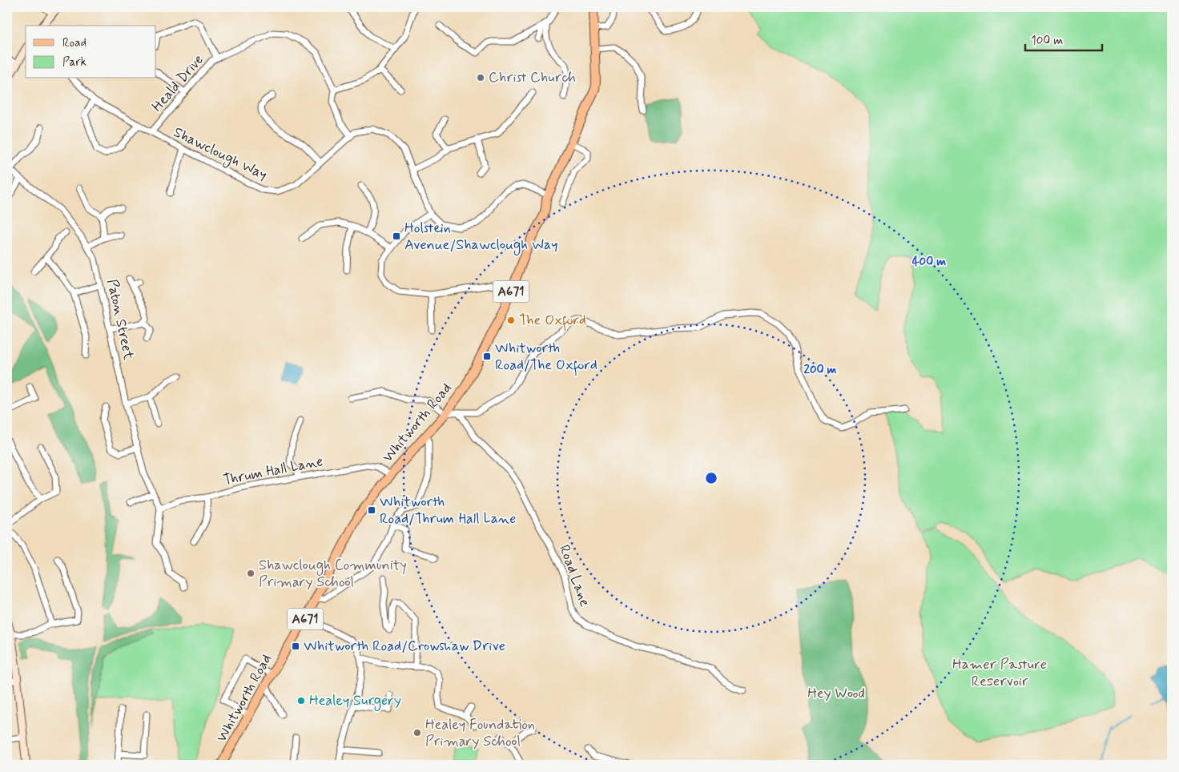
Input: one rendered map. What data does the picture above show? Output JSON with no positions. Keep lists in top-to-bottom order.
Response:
{
  "streets": {
    "main road": ["A671", "Whitworth Road"],
    "street": [
      "Heald Drive",
      "Shawclough Way",
      "Paton Street",
      "Thrum Hall Lane",
      "Road Lane"
    ]
  },
  "crossings": [
    ["Heald Drive", "Shawclough Way"],
    ["Paton Street", "Thrum Hall Lane"],
    ["Whitworth Road", "Thrum Hall Lane"]
  ],
  "parks": ["Hamer Pasture Reservoir", "Hey Wood"],
  "places": {
    "other": [
      "Christ Church",
      "The Oxford",
      "Shawclough Community Primary School",
      "Healey Surgery",
      "Healey Foundation Primary School"
    ],
    "transit": [
      "Holstein Avenue/Shawclough Way",
      "Whitworth Road/The Oxford",
      "Whitworth Road/Thrum Hall Lane",
      "Whitworth Road/Crowshaw Drive"
    ]
  },
  "legend": ["Road", "Park"],
  "scale_bar": "100 m",
  "rings": ["400 m", "200 m"]
}
